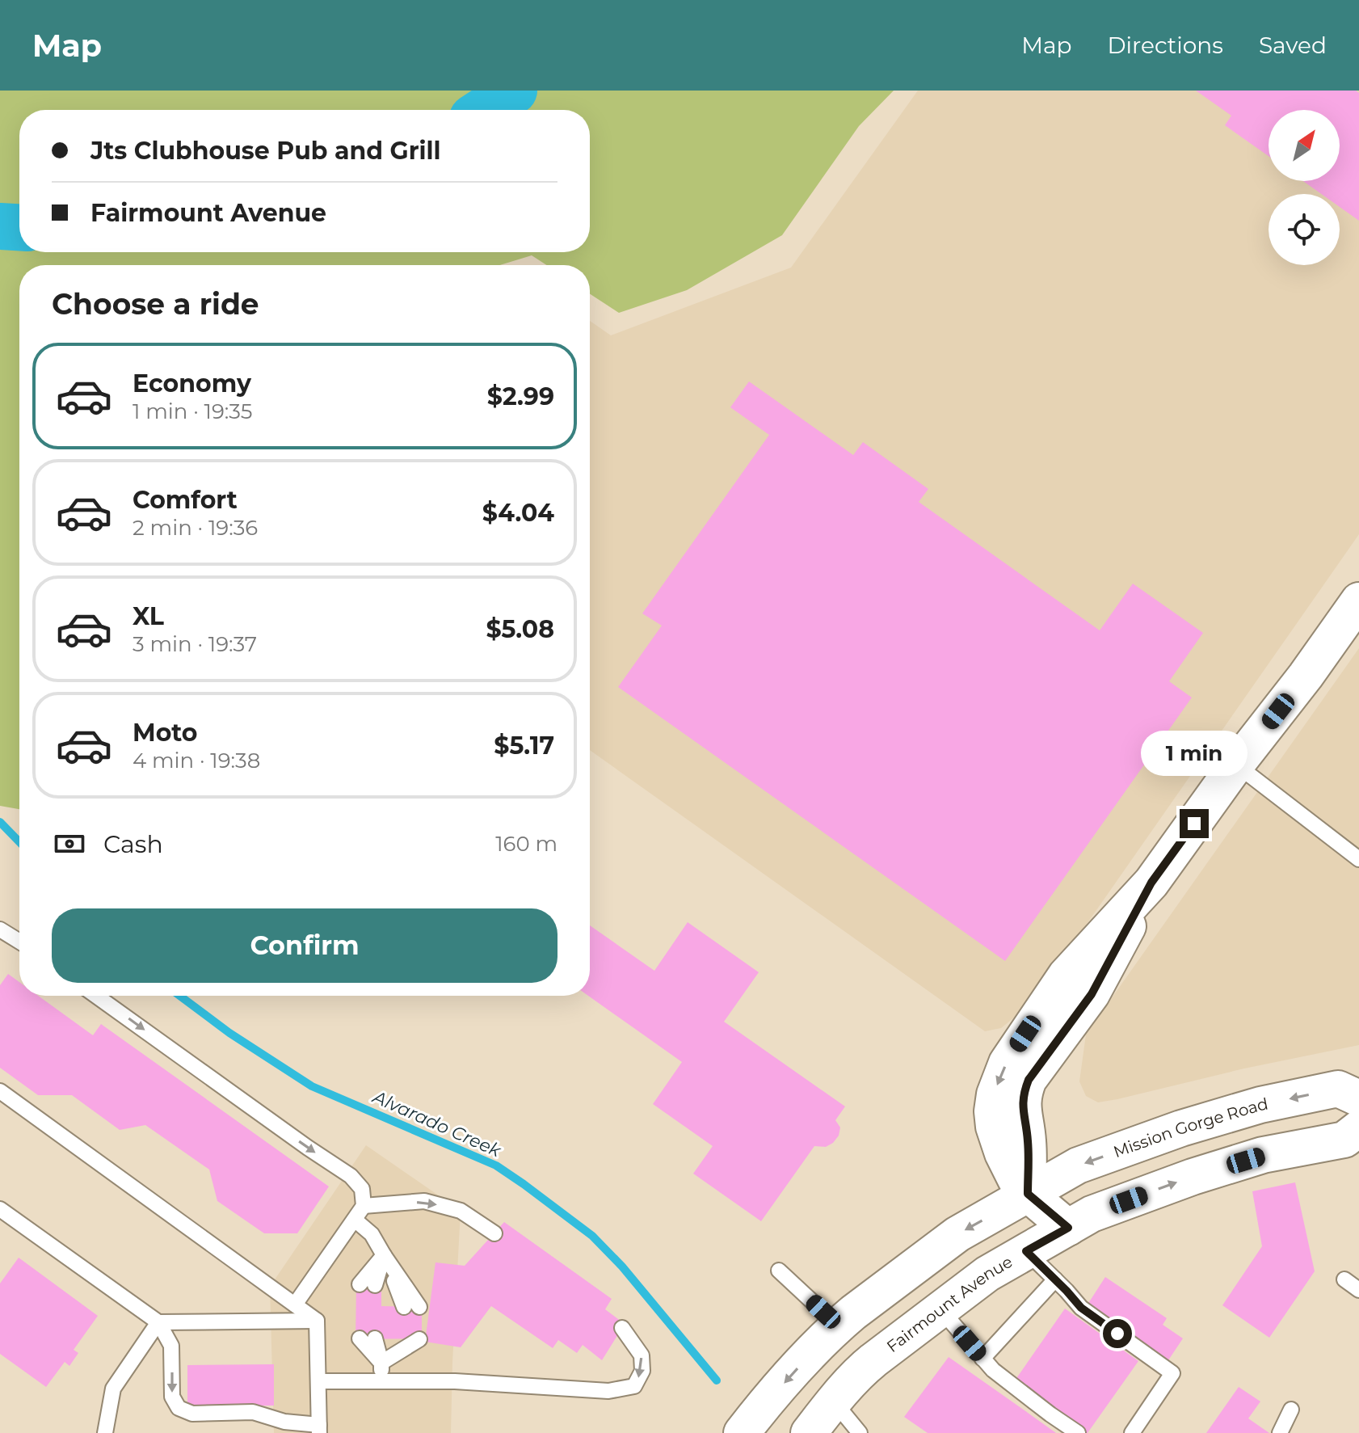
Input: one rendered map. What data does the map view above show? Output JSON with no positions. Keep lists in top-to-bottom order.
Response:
{
  "streets": {
    "main road": ["Mission Gorge Road", "Fairmount Avenue"]
  },
  "water": ["Alvarado Creek"],
  "north": "top right",
  "page": {
    "header": "Map",
    "nav": ["Map", "Directions", "Saved"],
    "banner": ["Jts Clubhouse Pub and Grill", "Fairmount Avenue"],
    "heading": "Choose a ride",
    "list": [
      {
        "name": "Economy",
        "note": "1 min · 19:35",
        "value": "$2.99"
      },
      {
        "name": "Comfort",
        "note": "2 min · 19:36",
        "value": "$4.04"
      },
      {
        "name": "XL",
        "note": "3 min · 19:37",
        "value": "$5.08"
      },
      {
        "name": "Moto",
        "note": "4 min · 19:38",
        "value": "$5.17"
      }
    ],
    "bubble": "1 min",
    "pay": ["Cash", "160 m"],
    "buttons": "Confirm"
  }
}
